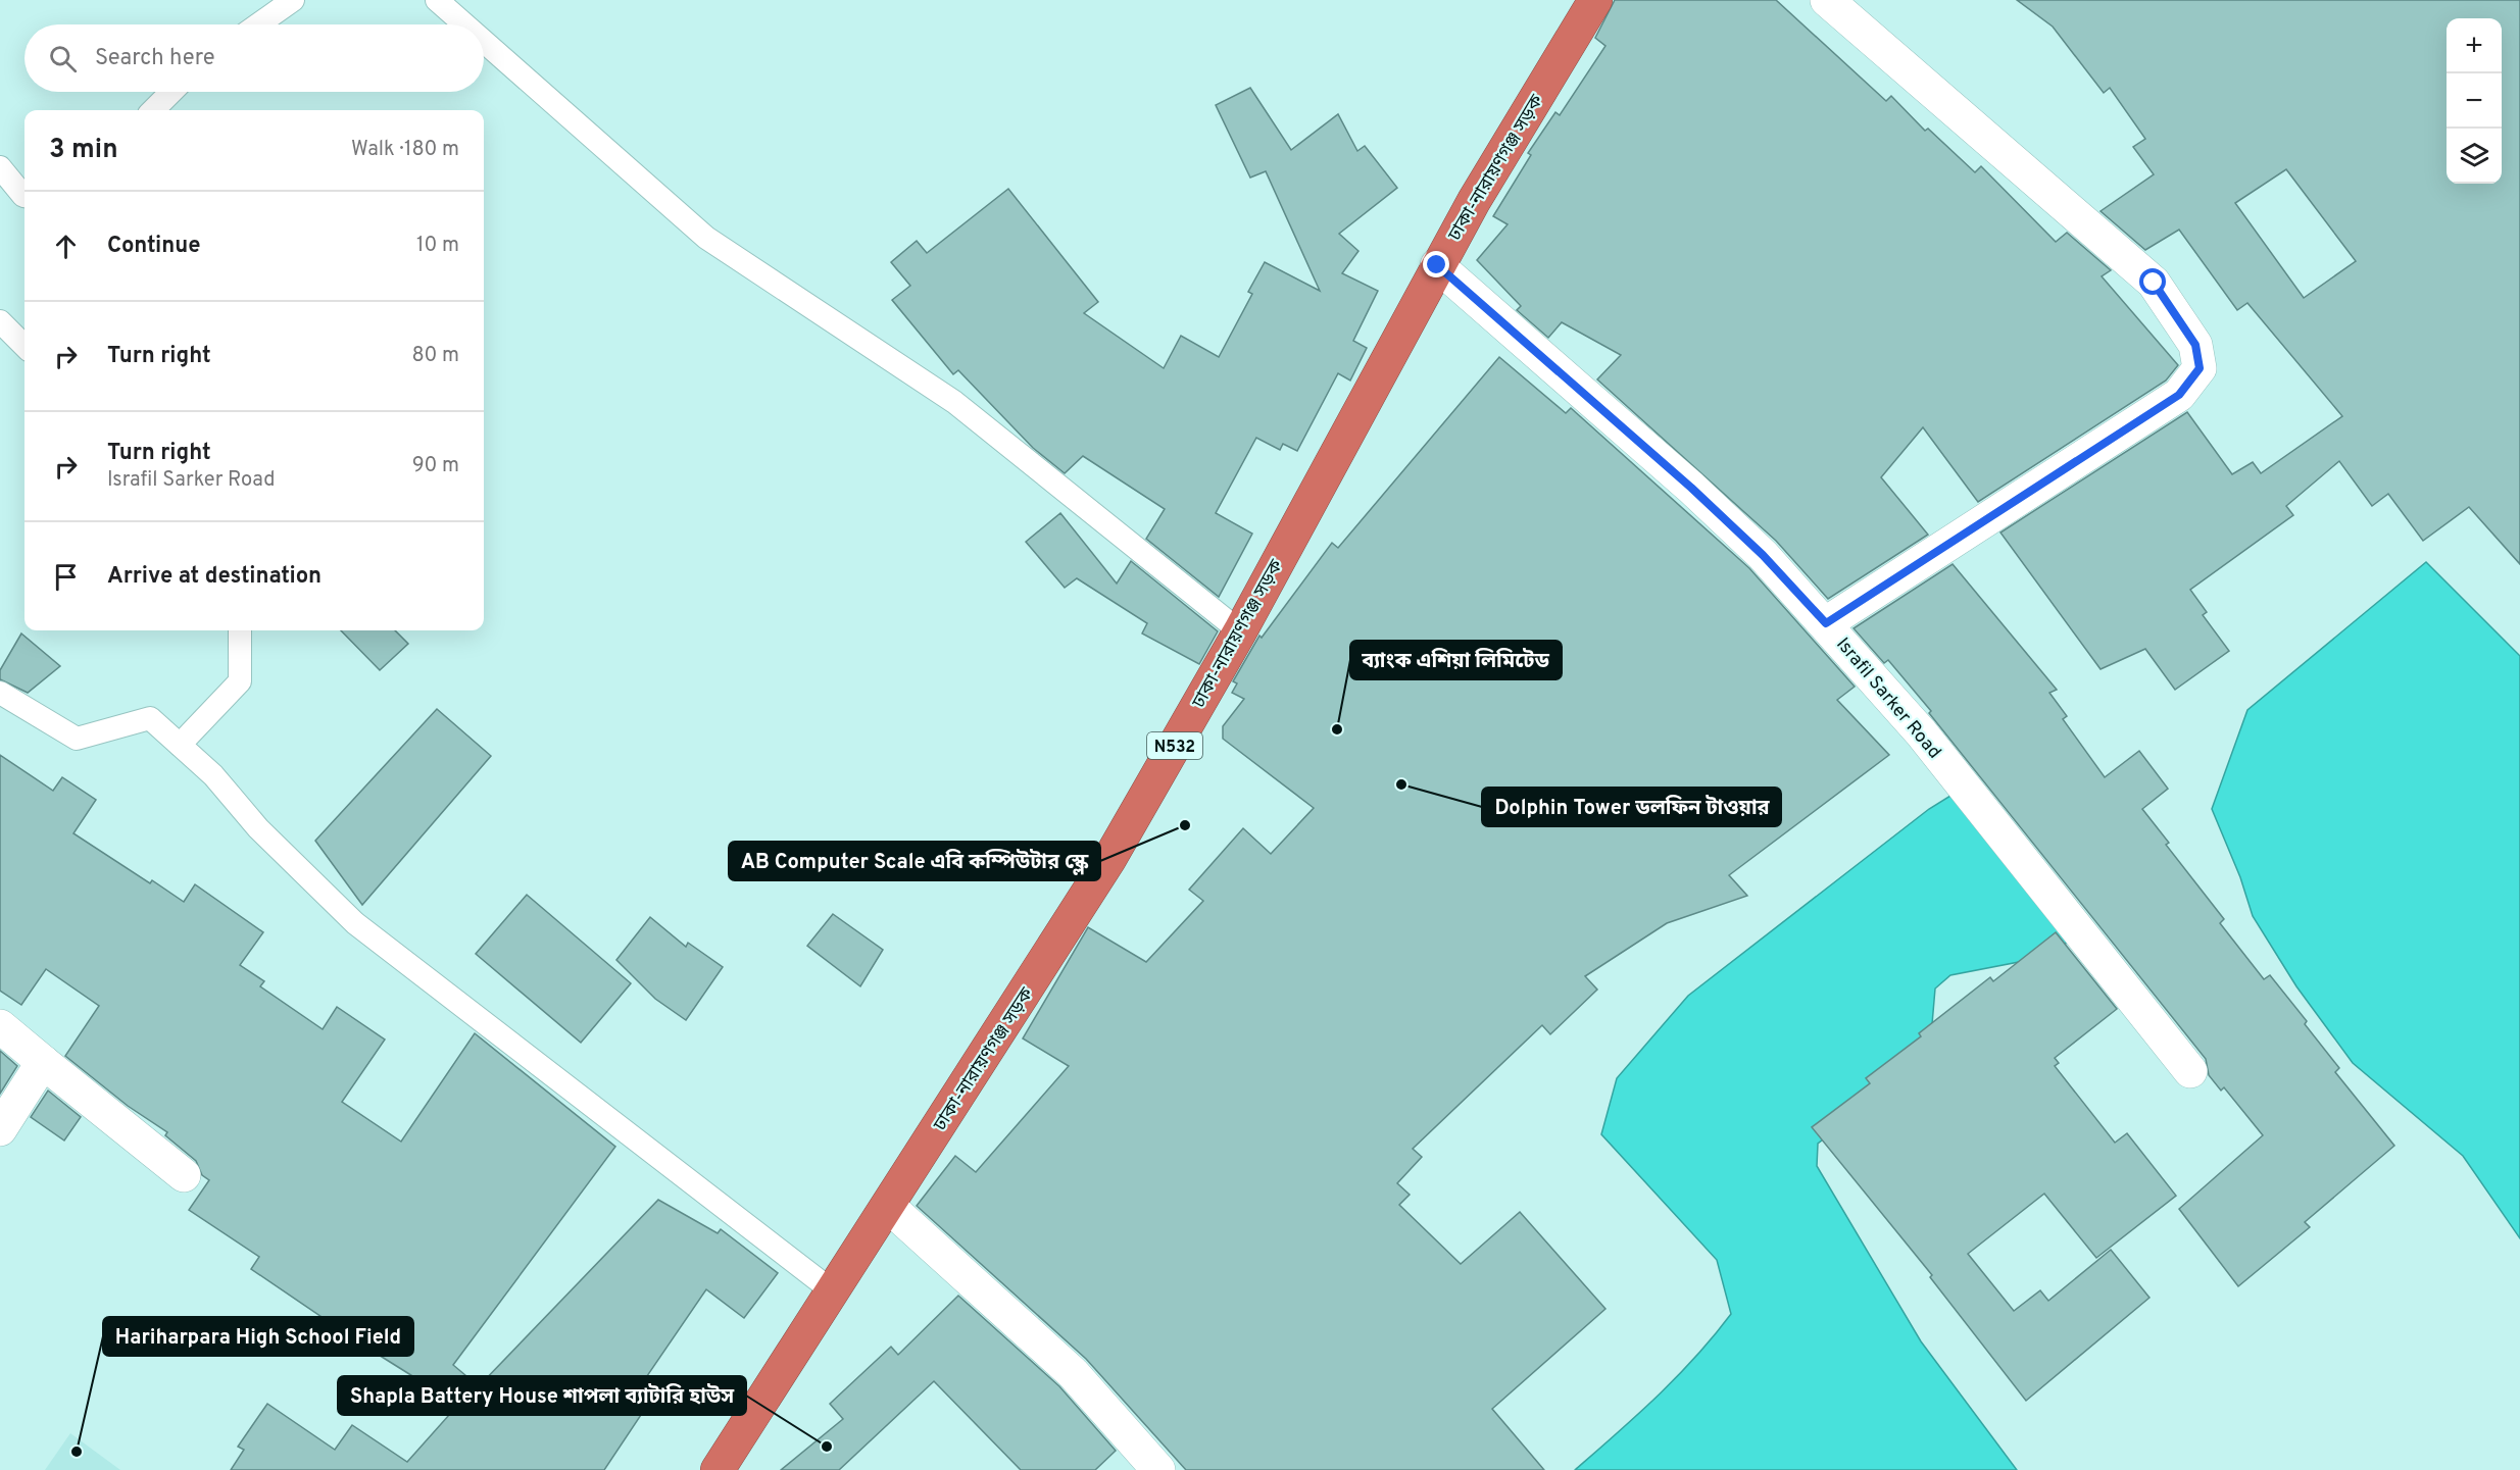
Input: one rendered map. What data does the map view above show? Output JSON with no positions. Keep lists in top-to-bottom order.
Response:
{
  "streets": {
    "highway": ["ঢাকা-নারায়ণগঞ্জ সড়ক", "N532"],
    "street": ["Israfil Sarker Road"]
  },
  "crossings": [
    ["ঢাকা-নারায়ণগঞ্জ সড়ক", "Israfil Sarker Road"]
  ],
  "places": [
    "ব্যাংক এশিয়া লিমিটেড",
    "Dolphin Tower ডলফিন টাওয়ার",
    "AB Computer Scale এবি কম্পিউটার স্কেল",
    "Shapla Battery House শাপলা ব্যাটারি হাউস",
    "Hariharpara High School Field"
  ],
  "page": {
    "map_buttons": ["+", "−"],
    "search": "Search here",
    "heading": ["3 min", "Walk · 180 m"],
    "list": [
      ["Continue", "10 m"],
      ["Turn right", "80 m"],
      ["Turn right", "Israfil Sarker Road", "90 m"],
      "Arrive at destination"
    ]
  }
}
